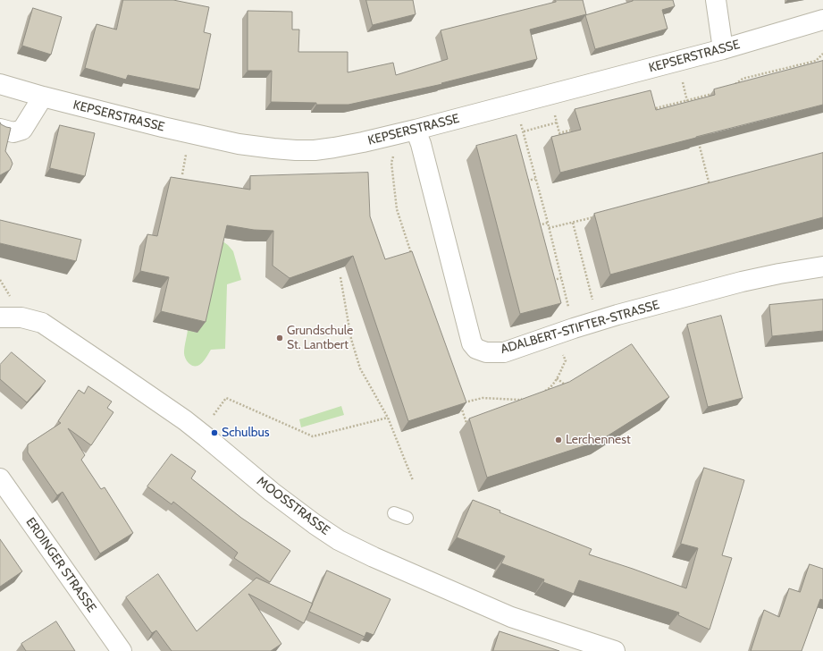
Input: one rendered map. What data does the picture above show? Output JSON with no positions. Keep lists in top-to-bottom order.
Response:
{
  "streets": {
    "street": [
      "KEPSERSTRASSE",
      "ADALBERT-STIFTER-STRASSE",
      "MOOSSTRASSE",
      "ERDINGER STRASSE"
    ]
  },
  "crossings": [
    ["KEPSERSTRASSE", "ADALBERT-STIFTER-STRASSE"]
  ],
  "places": ["Grundschule St. Lantbert", "Schulbus", "Lerchennest"]
}
